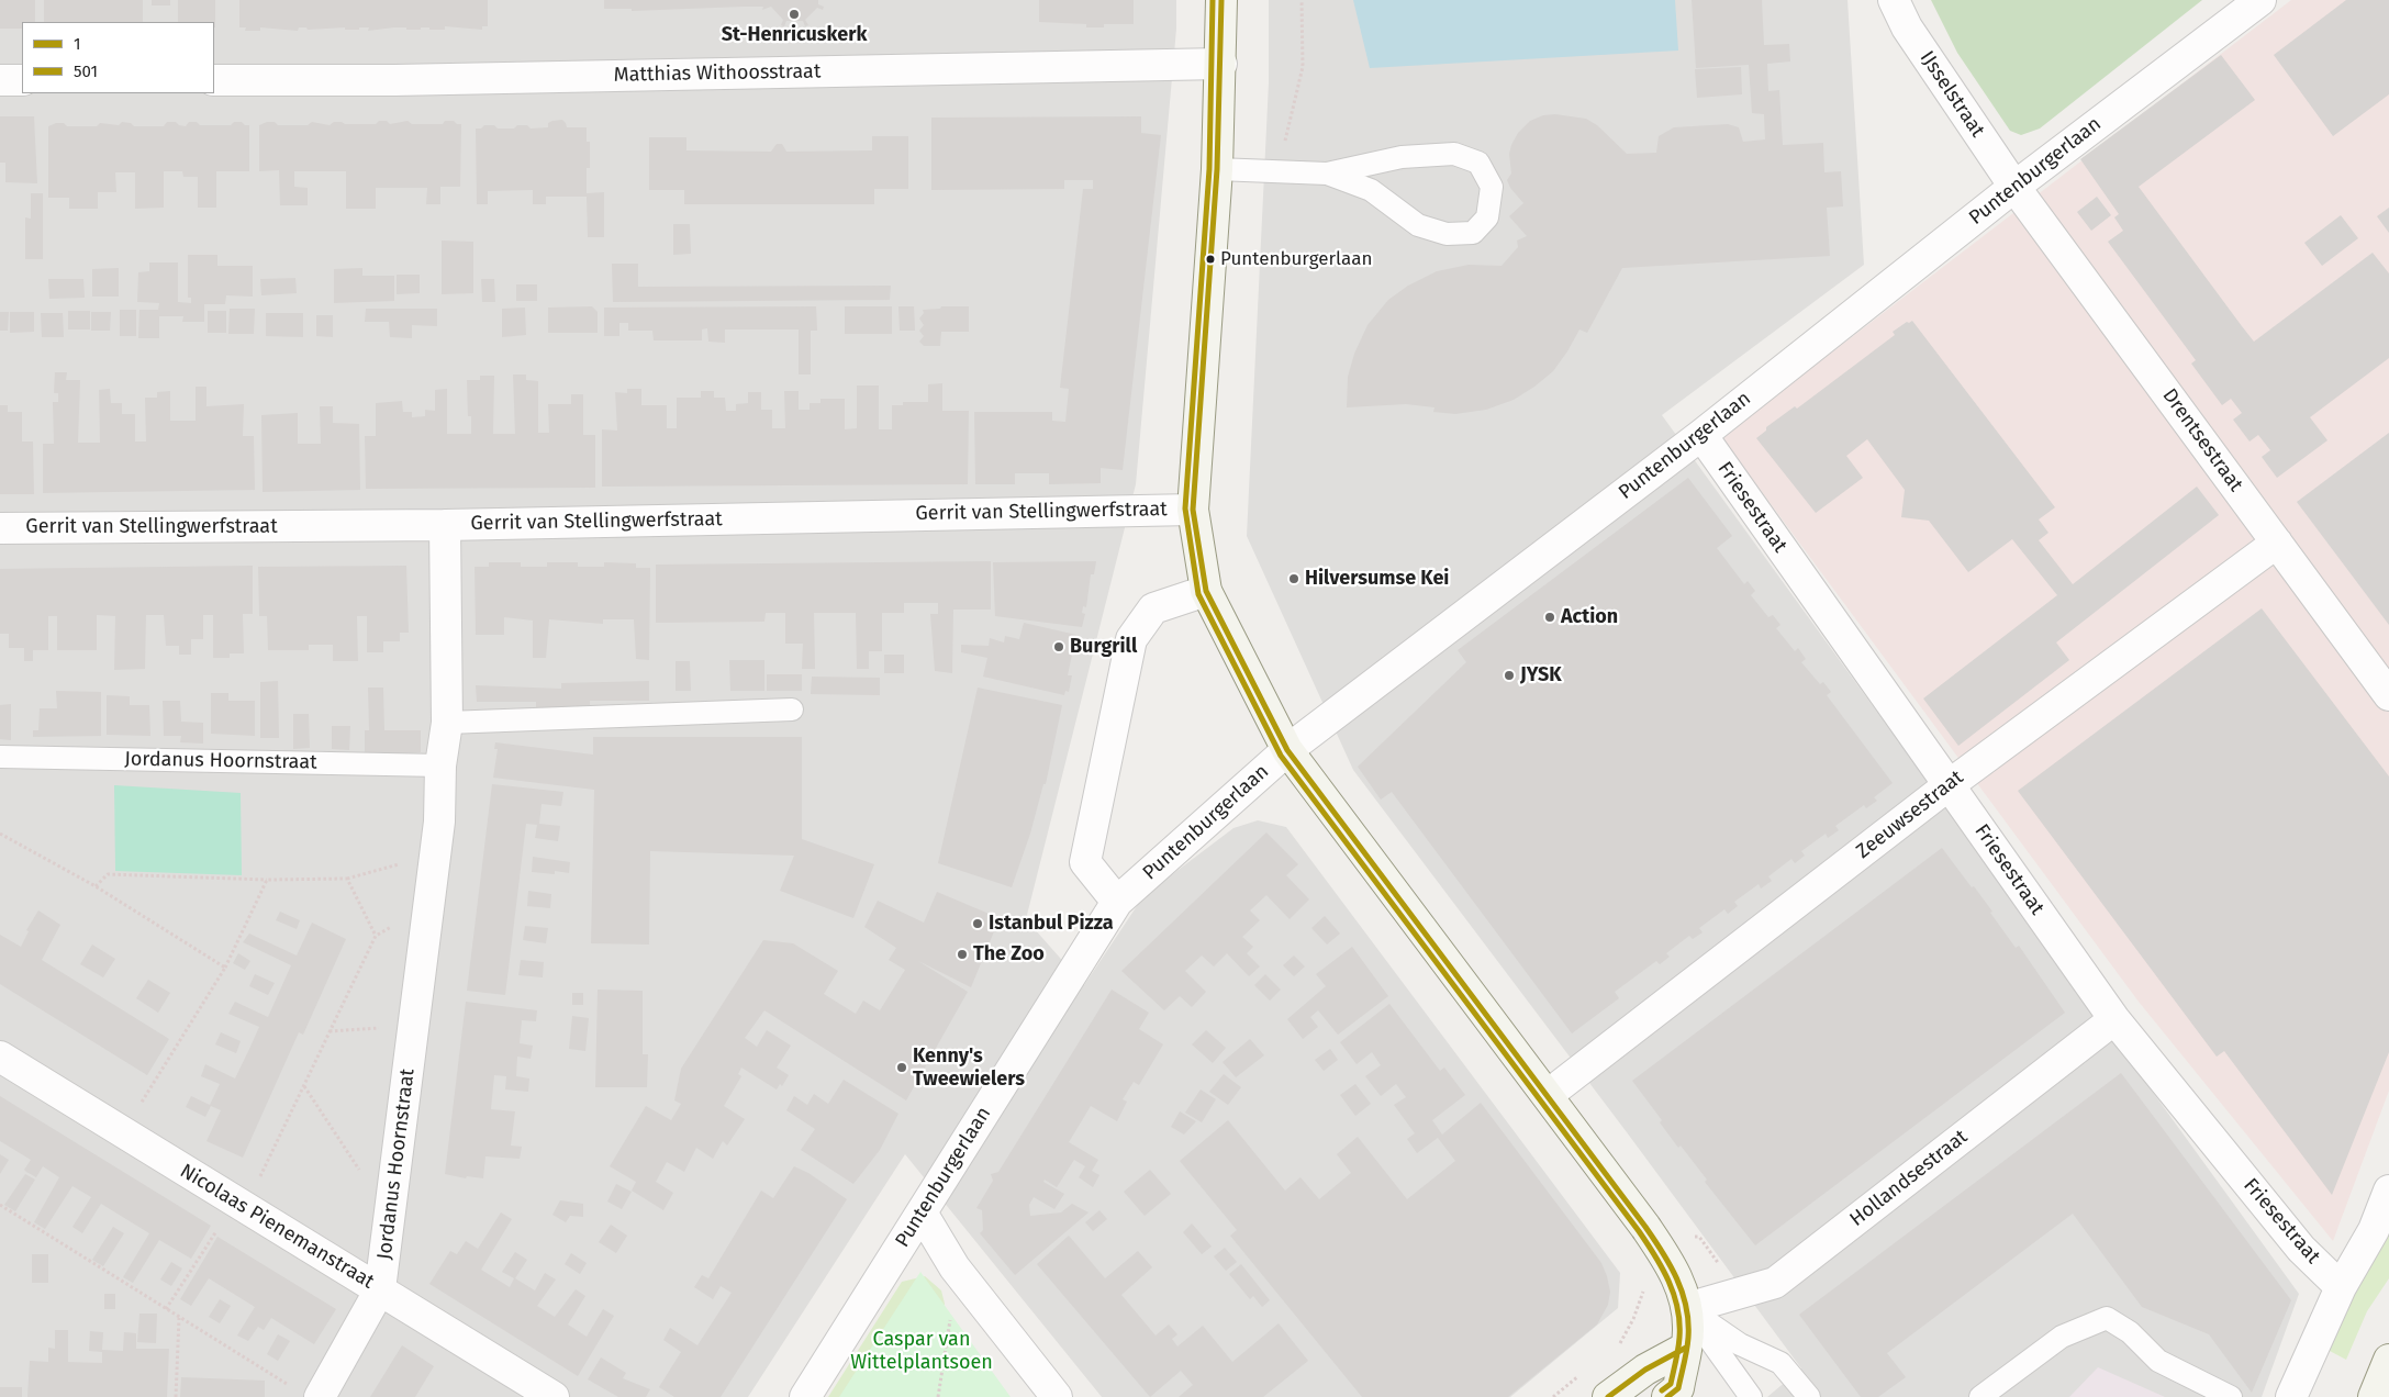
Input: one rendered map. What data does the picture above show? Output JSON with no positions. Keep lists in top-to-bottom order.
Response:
{
  "streets": {
    "street": [
      "Matthias Withoosstraat",
      "IJsselstraat",
      "Puntenburgerlaan",
      "Drentsestraat",
      "Friesestraat",
      "Gerrit van Stellingwerfstraat",
      "Jordanus Hoornstraat",
      "Zeeuwsestraat",
      "Hollandsestraat",
      "Nicolaas Pienemanstraat"
    ]
  },
  "crossings": [
    ["IJsselstraat", "Puntenburgerlaan"],
    ["IJsselstraat", "Drentsestraat"],
    ["Puntenburgerlaan", "Drentsestraat"],
    ["Puntenburgerlaan", "Friesestraat"],
    ["Drentsestraat", "Zeeuwsestraat"],
    ["Friesestraat", "Zeeuwsestraat"],
    ["Friesestraat", "Hollandsestraat"],
    ["Gerrit van Stellingwerfstraat", "Jordanus Hoornstraat"],
    ["Jordanus Hoornstraat", "Nicolaas Pienemanstraat"]
  ],
  "parks": ["Caspar van Wittelplantsoen"],
  "places": [
    "St-Henricuskerk",
    "Puntenburgerlaan",
    "Hilversumse Kei",
    "Action",
    "Burgrill",
    "JYSK",
    "Istanbul Pizza",
    "The Zoo",
    "Kenny's Tweewielers"
  ],
  "lines": ["transit line 1", "transit line 501"],
  "legend": ["1", "501"]
}
